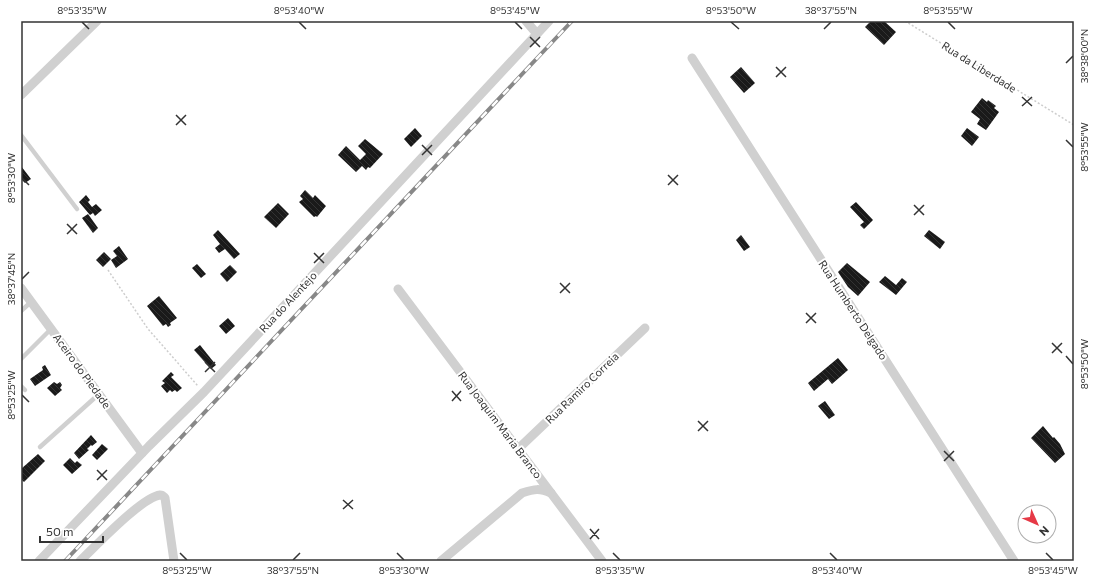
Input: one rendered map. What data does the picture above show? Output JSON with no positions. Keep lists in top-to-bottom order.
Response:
{
  "streets": {
    "street": [
      "Rua do Alentejo",
      "Rua Humberto Delgado",
      "Aceiro do Piedade",
      "Rua Ramiro Correia",
      "Rua Joaquim Maria Branco"
    ],
    "path": ["Rua da Liberdade"]
  },
  "crossings": [
    ["Rua do Alentejo", "Aceiro do Piedade"],
    ["Rua Ramiro Correia", "Rua Joaquim Maria Branco"]
  ],
  "scale_bar": "50 m",
  "north": "bottom right",
  "coordinates": [
    "8°53'35\"W",
    "8°53'40\"W",
    "8°53'45\"W",
    "8°53'50\"W",
    "38°37'55\"N",
    "8°53'55\"W",
    "38°38'00\"N",
    "8°53'30\"W",
    "38°37'45\"N",
    "8°53'25\"W"
  ]
}
